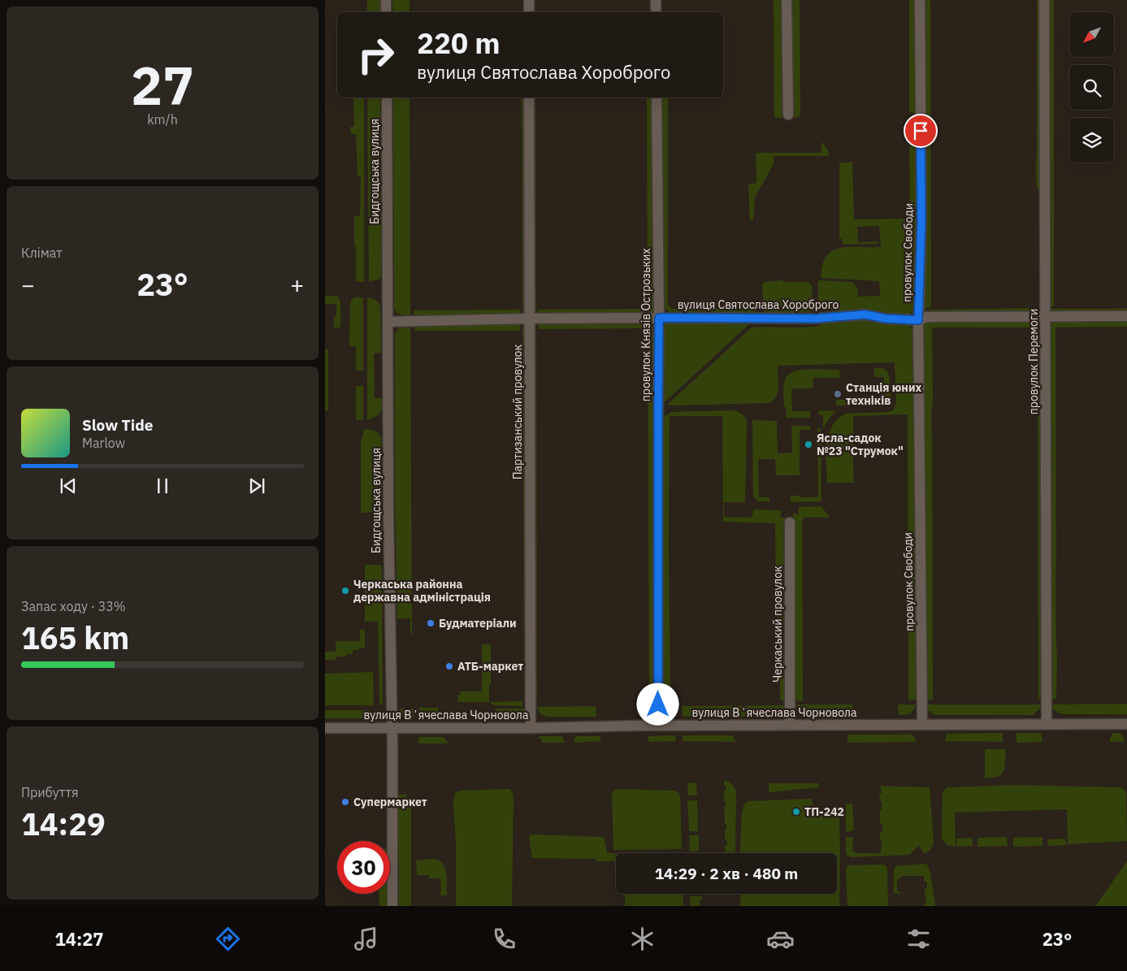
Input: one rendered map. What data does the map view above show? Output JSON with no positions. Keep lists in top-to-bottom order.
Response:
{
  "streets": {
    "street": [
      "Бидгощська вулиця",
      "провулок Свободи",
      "вулиця Святослава Хороброго",
      "провулок Князів Острозьких",
      "провулок Перемоги",
      "Партизанський провулок",
      "Черкаський провулок",
      "вулиця Вʼячеслава Чорновола"
    ]
  },
  "crossings": [
    ["Бидгощська вулиця", "вулиця Святослава Хороброго"],
    ["Бидгощська вулиця", "вулиця Вʼячеслава Чорновола"],
    ["провулок Свободи", "вулиця Святослава Хороброго"],
    ["провулок Свободи", "вулиця Вʼячеслава Чорновола"],
    ["вулиця Святослава Хороброго", "провулок Князів Острозьких"],
    ["вулиця Святослава Хороброго", "провулок Перемоги"],
    ["вулиця Святослава Хороброго", "Партизанський провулок"],
    ["провулок Князів Острозьких", "вулиця Вʼячеслава Чорновола"],
    ["провулок Перемоги", "вулиця Вʼячеслава Чорновола"],
    ["Партизанський провулок", "вулиця Вʼячеслава Чорновола"],
    ["Черкаський провулок", "вулиця Вʼячеслава Чорновола"]
  ],
  "places": [
    "Станція юних техніків",
    "Ясла-садок №23 \"Струмок\"",
    "Черкаська районна державна адміністрація",
    "Будматеріали",
    "АТБ-маркет",
    "Супермаркет",
    "ТП-242"
  ],
  "north": "bottom left",
  "page": {
    "tile": [
      ["27", "km/h"],
      "Клімат",
      ["Запас ходу · 33%", "165 km"],
      ["Прибуття", "14:29"]
    ],
    "turn": ["220 m", "вулиця Святослава Хороброго"],
    "heat": ["−", "23°", "+"],
    "song": ["Slow Tide", "Marlow"],
    "limit": "30",
    "trip": "14:29 · 2 хв · 480 m",
    "tabs": ["14:27", "23°"]
  }
}
